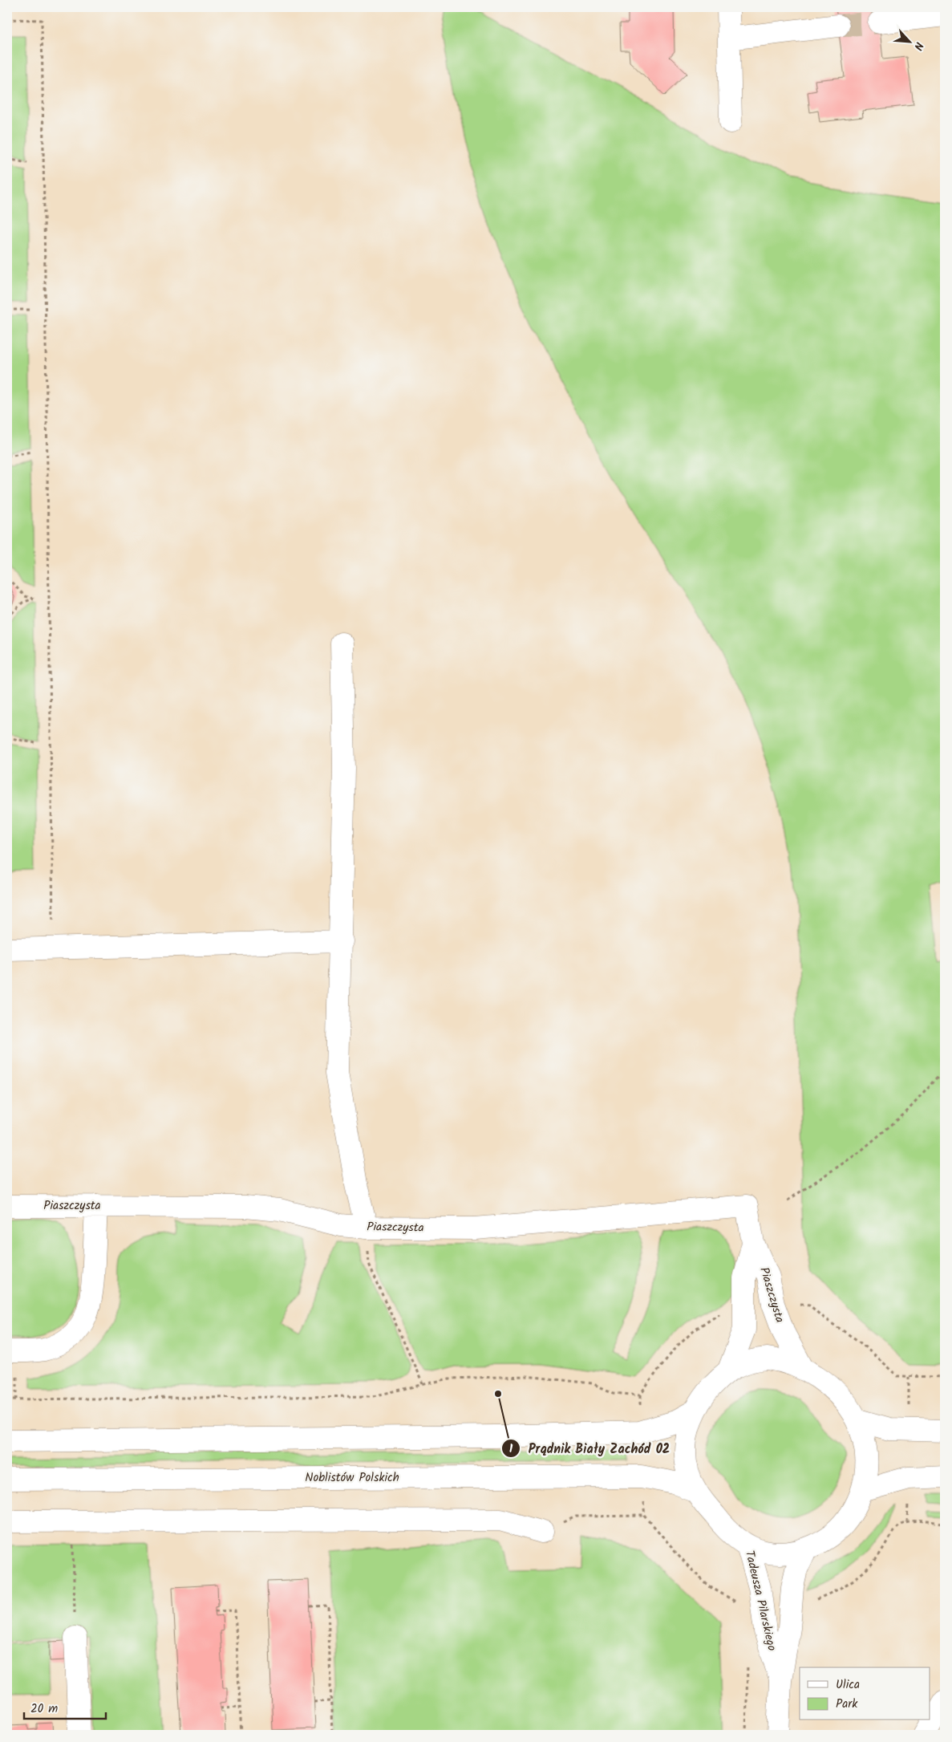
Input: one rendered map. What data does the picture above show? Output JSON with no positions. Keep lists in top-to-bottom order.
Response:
{
  "streets": {
    "main road": ["Piaszczysta", "Noblistów Polskich", "Tadeusza Pilarskiego"]
  },
  "places": ["Prądnik Biały Zachód 02"],
  "legend": ["Ulica", "Park"],
  "scale_bar": "20 m",
  "north": "bottom right"
}
